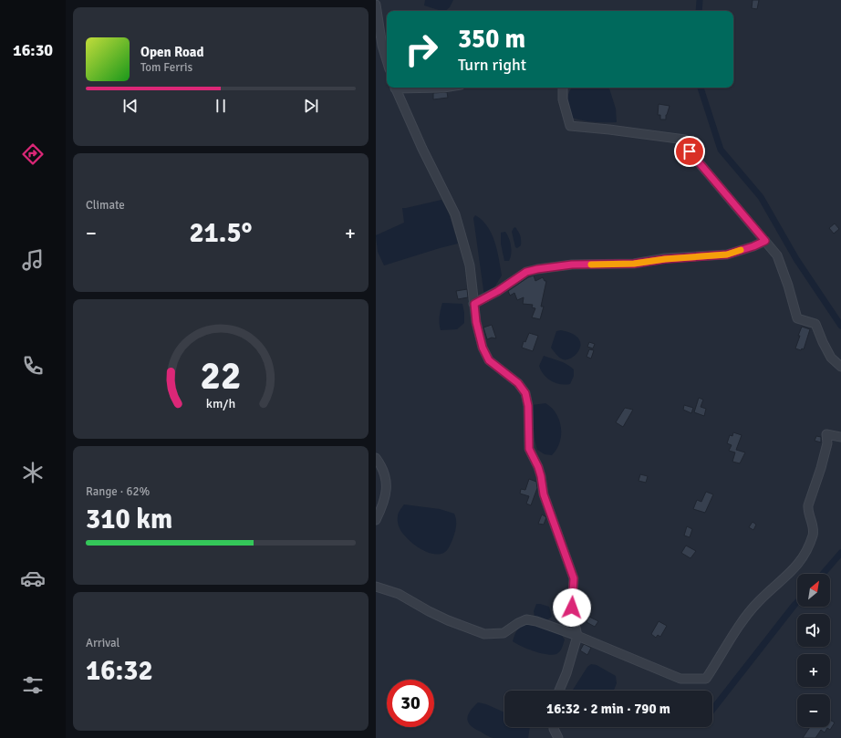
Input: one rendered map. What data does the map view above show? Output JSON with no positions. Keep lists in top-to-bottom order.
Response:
{
  "north": "top right",
  "page": {
    "tabs": "16:30",
    "turn": ["350 m", "Turn right"],
    "song": ["Open Road", "Tom Ferris"],
    "tile": [
      "Climate",
      ["Range · 62%", "310 km"],
      ["Arrival", "16:32"]
    ],
    "heat": ["−", "21.5°", "+"],
    "map_buttons": ["+", "−"],
    "limit": "30",
    "trip": "16:32 · 2 min · 790 m",
    "gauge": ["22", "km/h"]
  }
}
